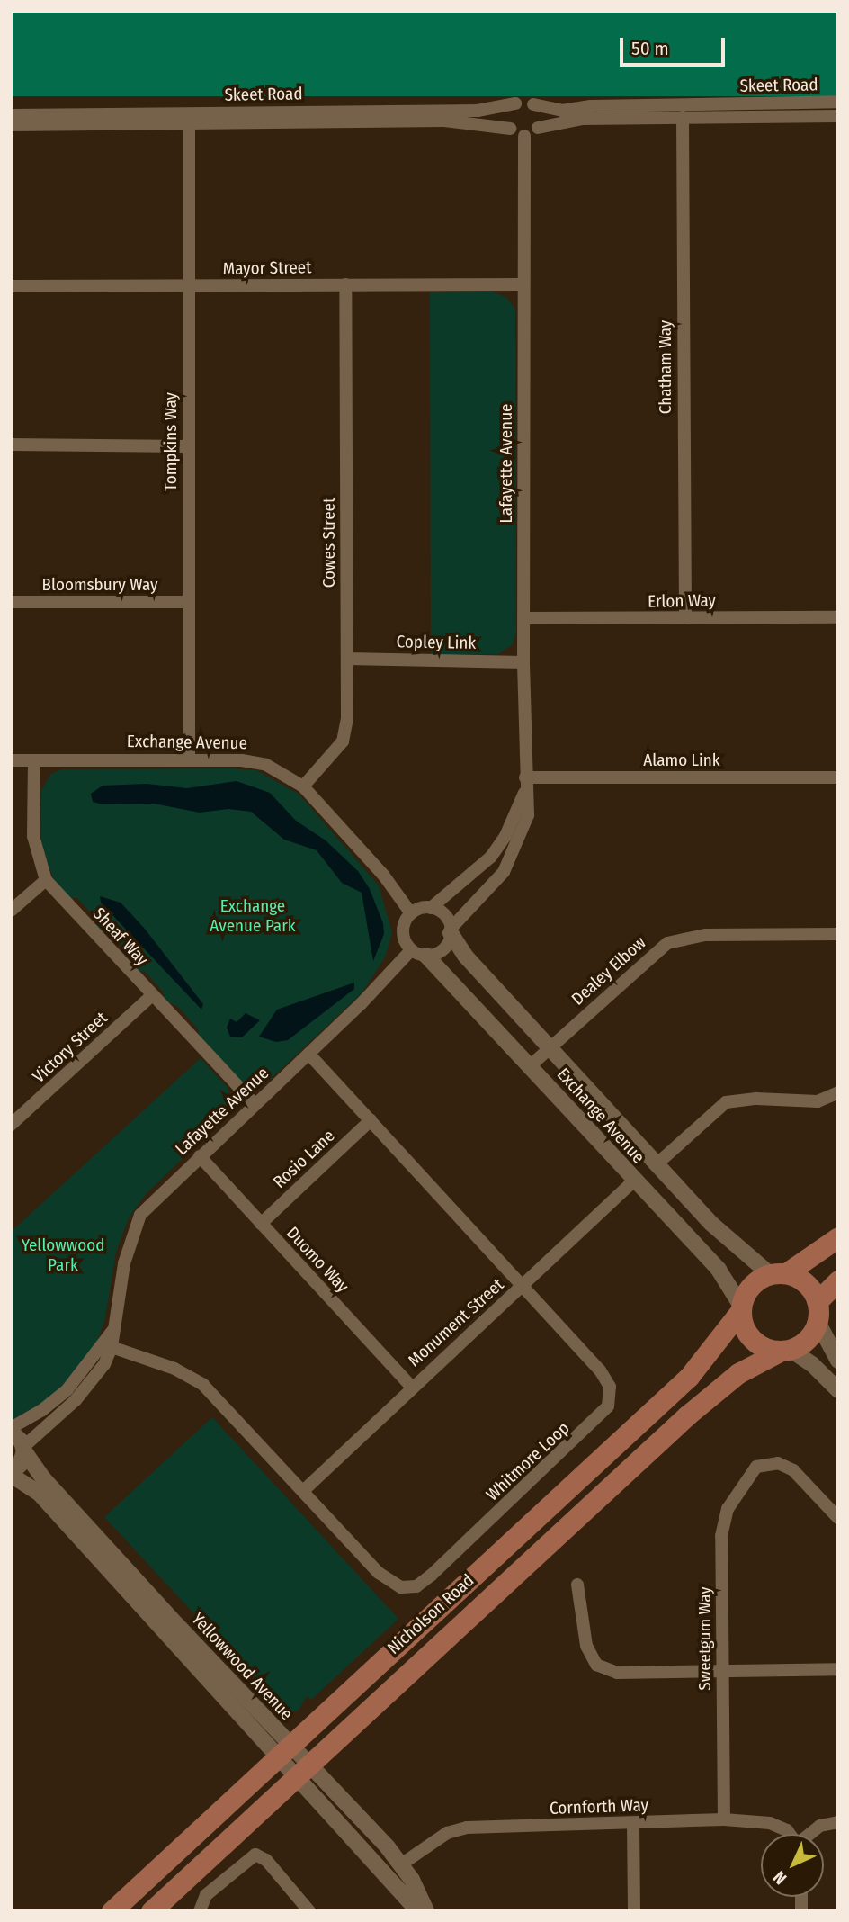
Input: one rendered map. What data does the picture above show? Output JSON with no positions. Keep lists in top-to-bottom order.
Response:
{
  "streets": {
    "main road": ["Nicholson Road"],
    "street": [
      "Skeet Road",
      "Mayor Street",
      "Chatham Way",
      "Tompkins Way",
      "Lafayette Avenue",
      "Cowes Street",
      "Bloomsbury Way",
      "Erlon Way",
      "Copley Link",
      "Exchange Avenue",
      "Alamo Link",
      "Sheaf Way",
      "Dealey Elbow",
      "Victory Street",
      "Rosio Lane",
      "Duomo Way",
      "Monument Street",
      "Whitmore Loop",
      "Sweetgum Way",
      "Yellowwood Avenue",
      "Cornforth Way"
    ]
  },
  "crossings": [
    ["Skeet Road", "Chatham Way"],
    ["Skeet Road", "Tompkins Way"],
    ["Skeet Road", "Lafayette Avenue"],
    ["Mayor Street", "Tompkins Way"],
    ["Mayor Street", "Lafayette Avenue"],
    ["Mayor Street", "Cowes Street"],
    ["Chatham Way", "Erlon Way"],
    ["Tompkins Way", "Bloomsbury Way"],
    ["Tompkins Way", "Exchange Avenue"],
    ["Lafayette Avenue", "Erlon Way"],
    ["Lafayette Avenue", "Copley Link"],
    ["Lafayette Avenue", "Exchange Avenue"],
    ["Lafayette Avenue", "Alamo Link"],
    ["Lafayette Avenue", "Sheaf Way"],
    ["Lafayette Avenue", "Duomo Way"],
    ["Lafayette Avenue", "Whitmore Loop"],
    ["Lafayette Avenue", "Yellowwood Avenue"],
    ["Cowes Street", "Copley Link"],
    ["Cowes Street", "Exchange Avenue"],
    ["Exchange Avenue", "Sheaf Way"],
    ["Exchange Avenue", "Dealey Elbow"],
    ["Exchange Avenue", "Monument Street"],
    ["Exchange Avenue", "Nicholson Road"],
    ["Sheaf Way", "Victory Street"],
    ["Rosio Lane", "Duomo Way"],
    ["Rosio Lane", "Whitmore Loop"],
    ["Duomo Way", "Monument Street"],
    ["Monument Street", "Whitmore Loop"],
    ["Nicholson Road", "Yellowwood Avenue"],
    ["Sweetgum Way", "Cornforth Way"],
    ["Yellowwood Avenue", "Cornforth Way"]
  ],
  "parks": ["Exchange Avenue Park", "Yellowwood Park"],
  "scale_bar": "50 m",
  "north": "bottom left"
}
